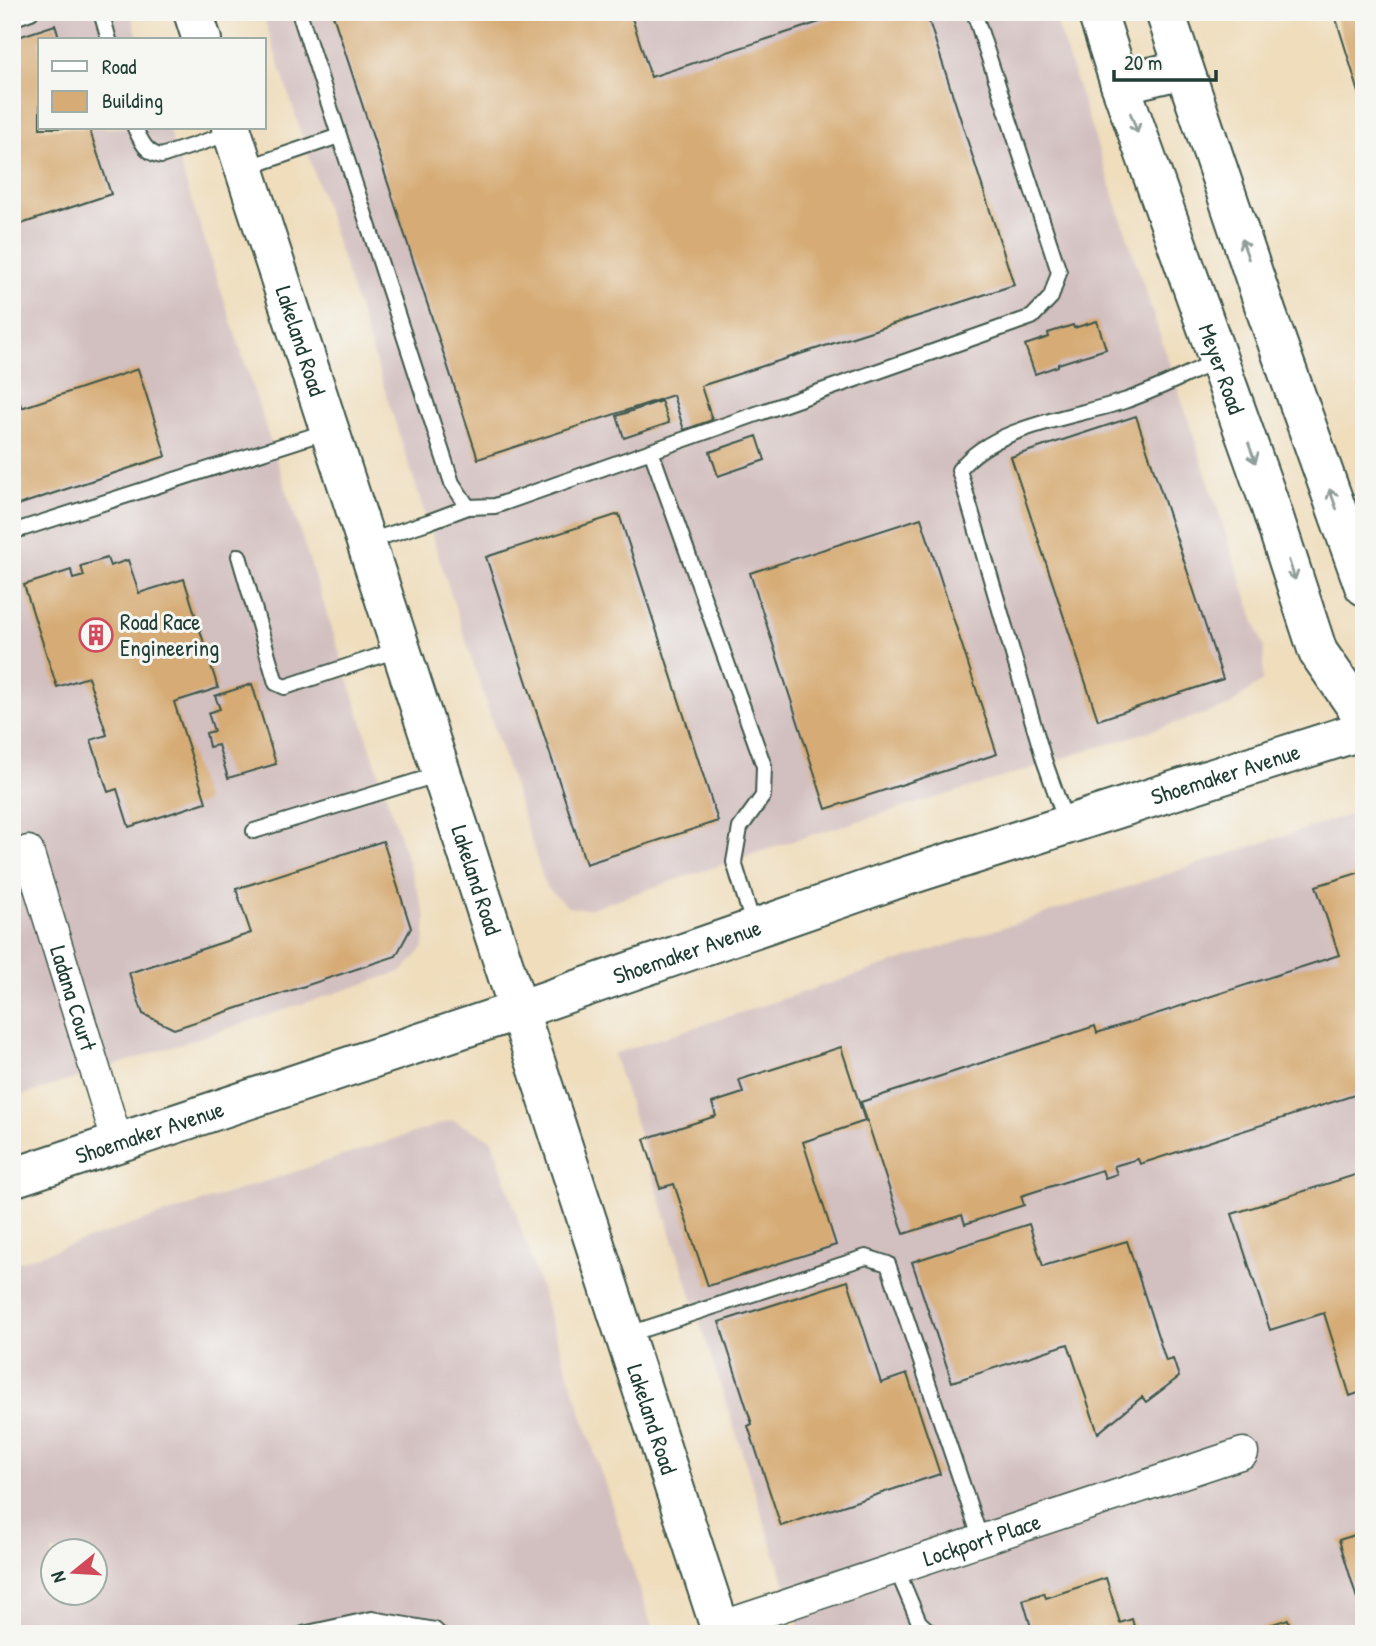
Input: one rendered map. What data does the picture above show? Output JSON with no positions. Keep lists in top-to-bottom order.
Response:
{
  "streets": {
    "main road": ["Lakeland Road", "Meyer Road", "Shoemaker Avenue"],
    "street": ["Ladana Court", "Lockport Place"]
  },
  "crossings": [
    ["Lakeland Road", "Shoemaker Avenue"],
    ["Lakeland Road", "Lockport Place"],
    ["Shoemaker Avenue", "Ladana Court"]
  ],
  "places": {
    "building": ["Road Race Engineering"]
  },
  "legend": ["Road", "Building"],
  "scale_bar": "20 m",
  "north": "left"
}
